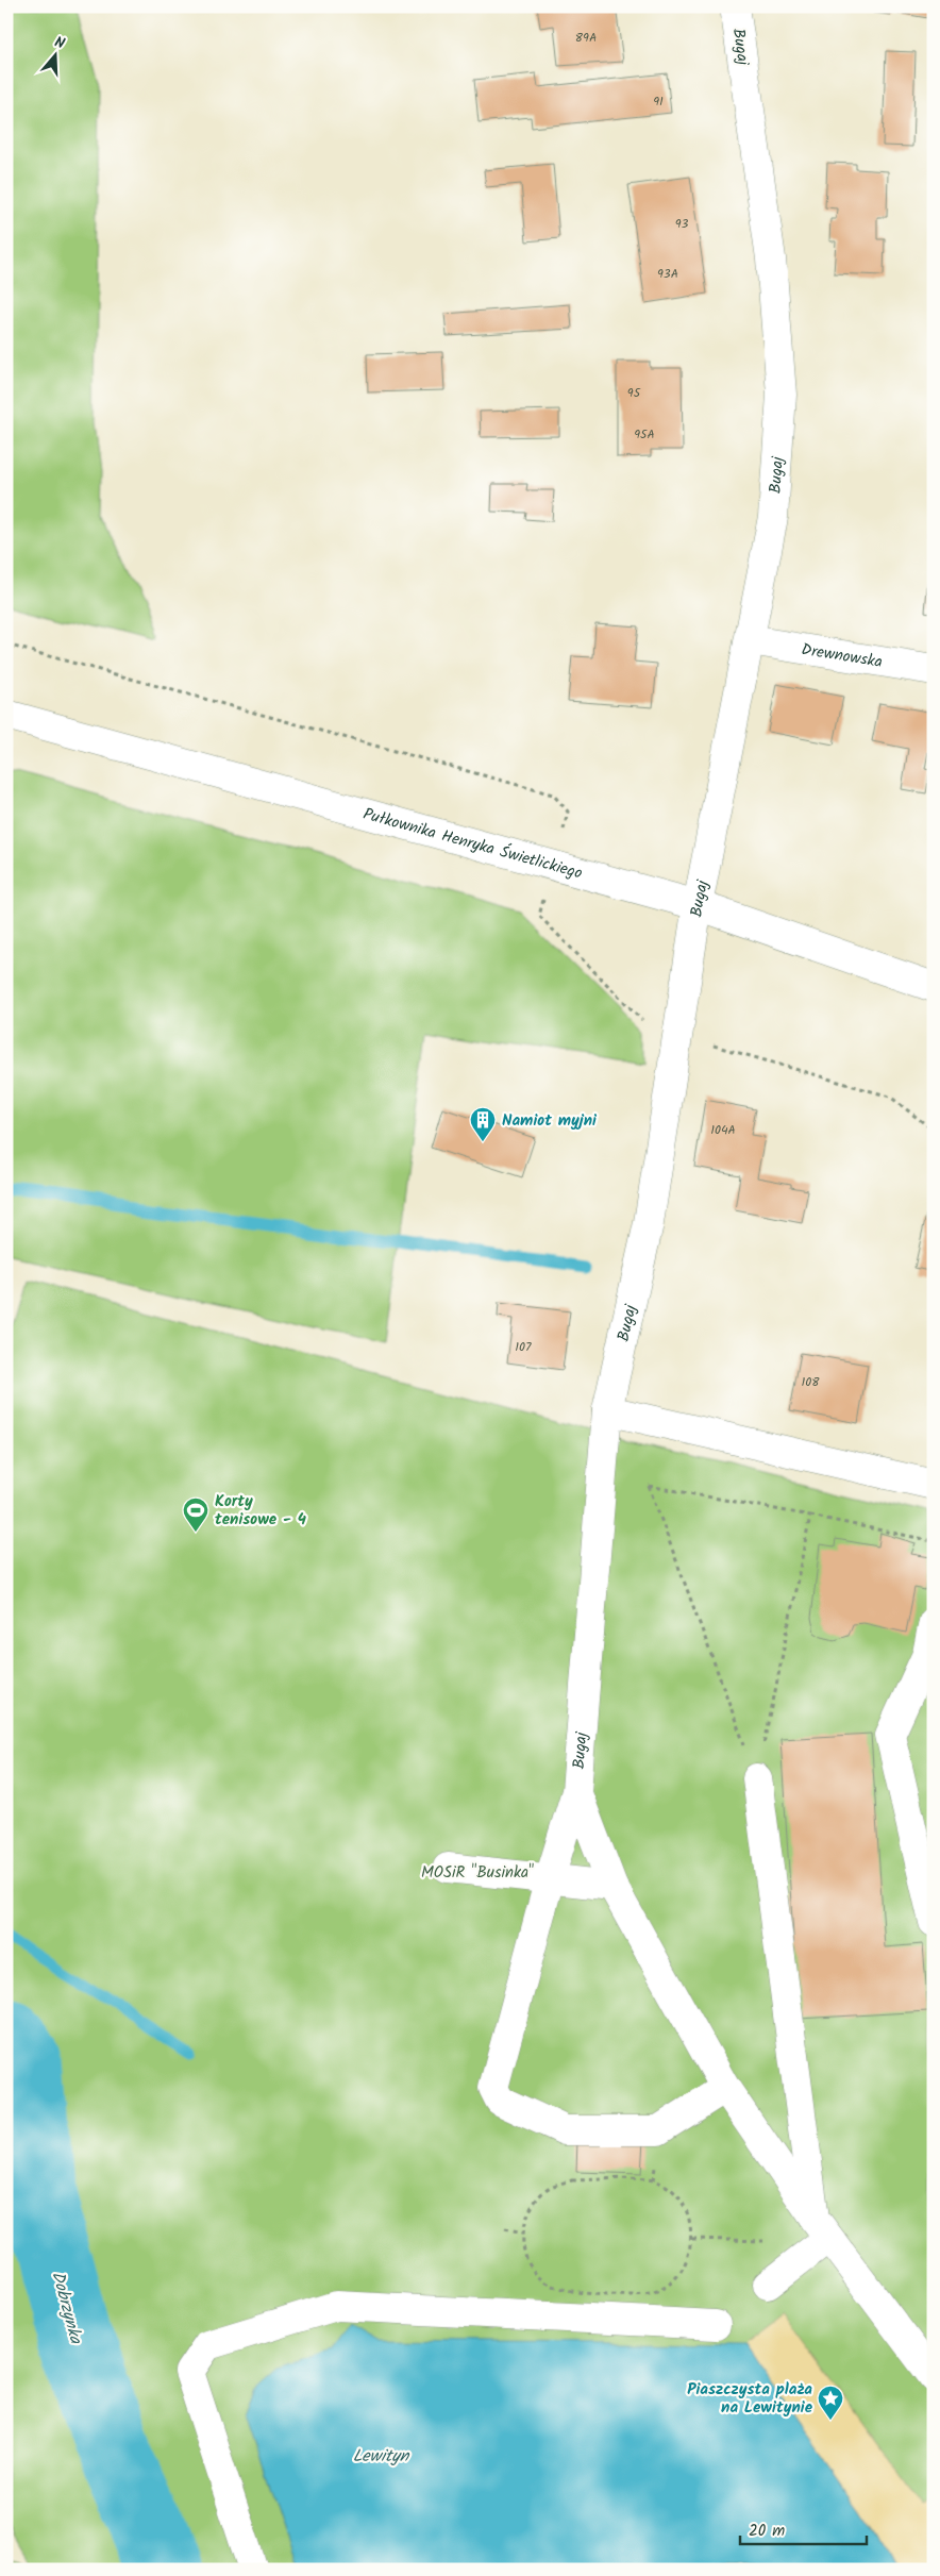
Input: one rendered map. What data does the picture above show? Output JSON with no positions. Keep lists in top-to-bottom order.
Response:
{
  "streets": {
    "street": ["Bugaj", "Drewnowska", "Pułkownika Henryka Świetlickiego"]
  },
  "crossings": [
    ["Bugaj", "Drewnowska"],
    ["Bugaj", "Pułkownika Henryka Świetlickiego"]
  ],
  "water": ["Dobrzynka", "Lewityn"],
  "parks": ["MOSiR \"Businka\""],
  "places": {
    "building": ["Namiot myjni"],
    "sports": ["Korty tenisowe - 4"],
    "place": ["Piaszczysta plaża na Lewitynie"]
  },
  "house_numbers": [
    "89A",
    "91",
    "93",
    "93A",
    "95",
    "95A",
    "104A",
    "107",
    "108"
  ],
  "scale_bar": "20 m",
  "north": "top"
}
